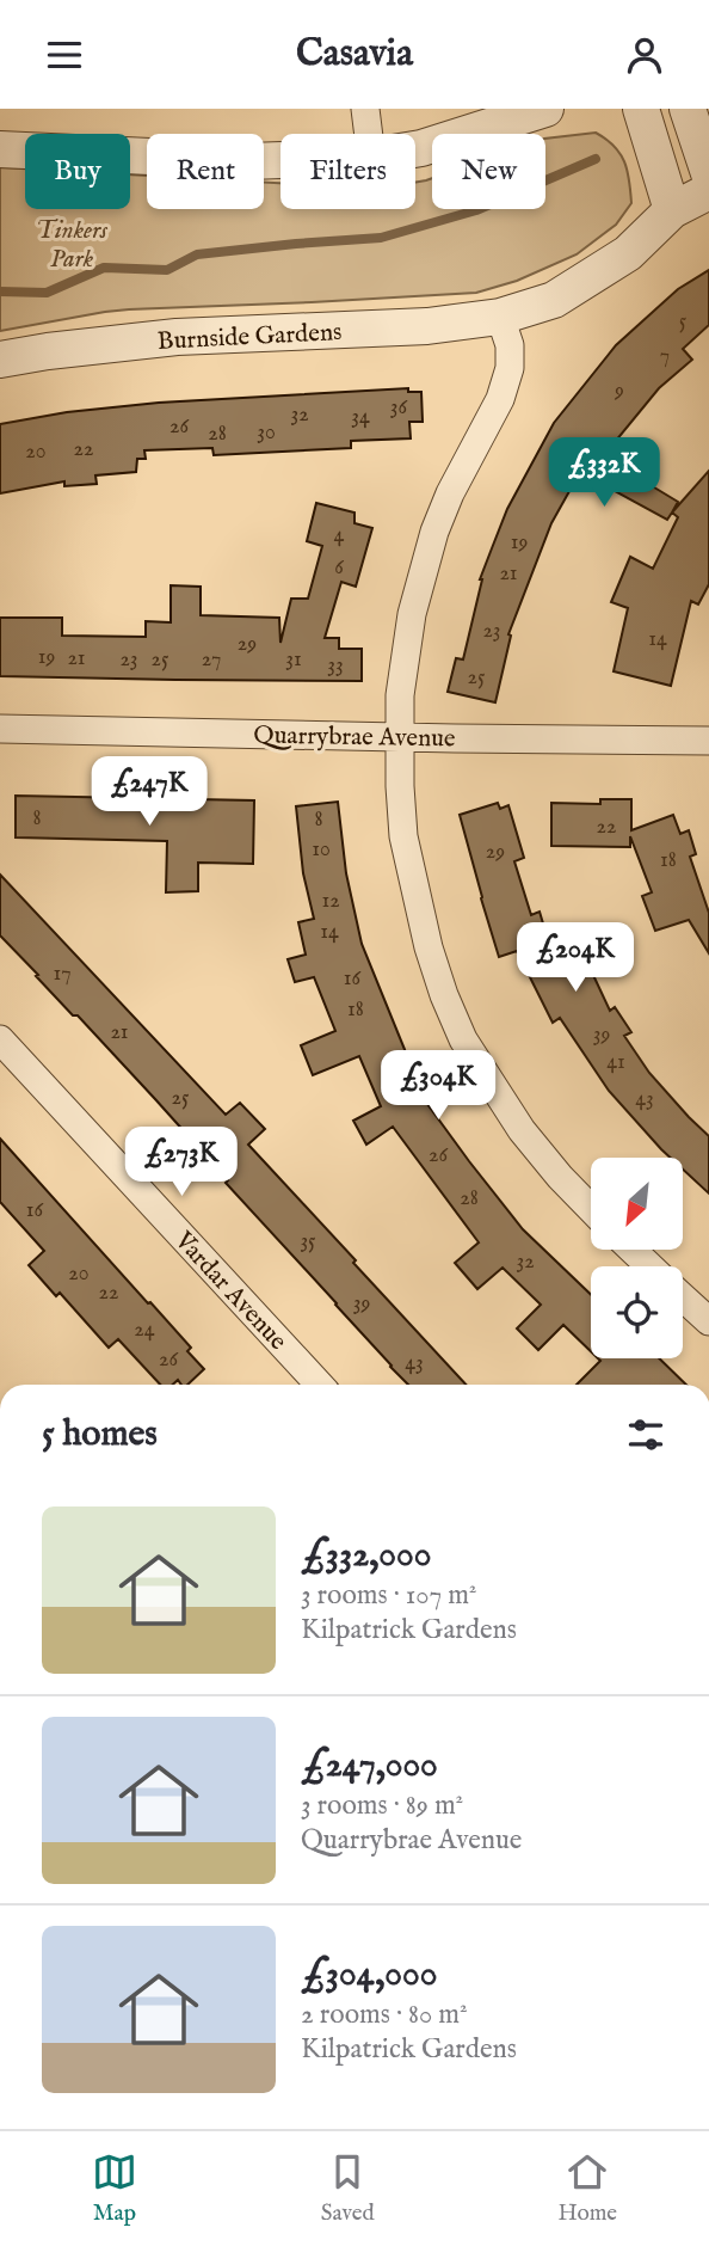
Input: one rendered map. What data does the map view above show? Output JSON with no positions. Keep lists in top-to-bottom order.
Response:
{
  "streets": {
    "street": ["Burnside Gardens", "Quarrybrae Avenue", "Vardar Avenue"]
  },
  "parks": ["Tinkers Park"],
  "house_numbers": [
    "5",
    "7",
    "9",
    "36",
    "32",
    "34",
    "26",
    "30",
    "28",
    "22",
    "20",
    "4",
    "19",
    "6",
    "21",
    "23",
    "14",
    "29",
    "19",
    "21",
    "23",
    "25",
    "27",
    "31",
    "33",
    "25",
    "8",
    "8",
    "22",
    "10",
    "29",
    "18",
    "12",
    "14",
    "17",
    "16",
    "18",
    "21",
    "39",
    "41",
    "25",
    "43",
    "26",
    "28",
    "16",
    "35",
    "32",
    "20",
    "22",
    "39",
    "24",
    "26",
    "43"
  ],
  "north": "bottom left",
  "page": {
    "header": "Casavia",
    "chip": [
      "Buy",
      "Rent",
      "Filters",
      "New"
    ],
    "price": [
      "£332K",
      "£247K",
      "£204K",
      "£304K",
      "£273K"
    ],
    "heading": "5 homes",
    "list": [
      {
        "name": "£332,000",
        "note": "3 rooms · 107 m² · Kilpatrick Gardens"
      },
      {
        "name": "£247,000",
        "note": "3 rooms · 89 m² · Quarrybrae Avenue"
      },
      {
        "name": "£304,000",
        "note": "2 rooms · 80 m² · Kilpatrick Gardens"
      }
    ],
    "tabs": ["Map", "Saved", "Home"]
  }
}
